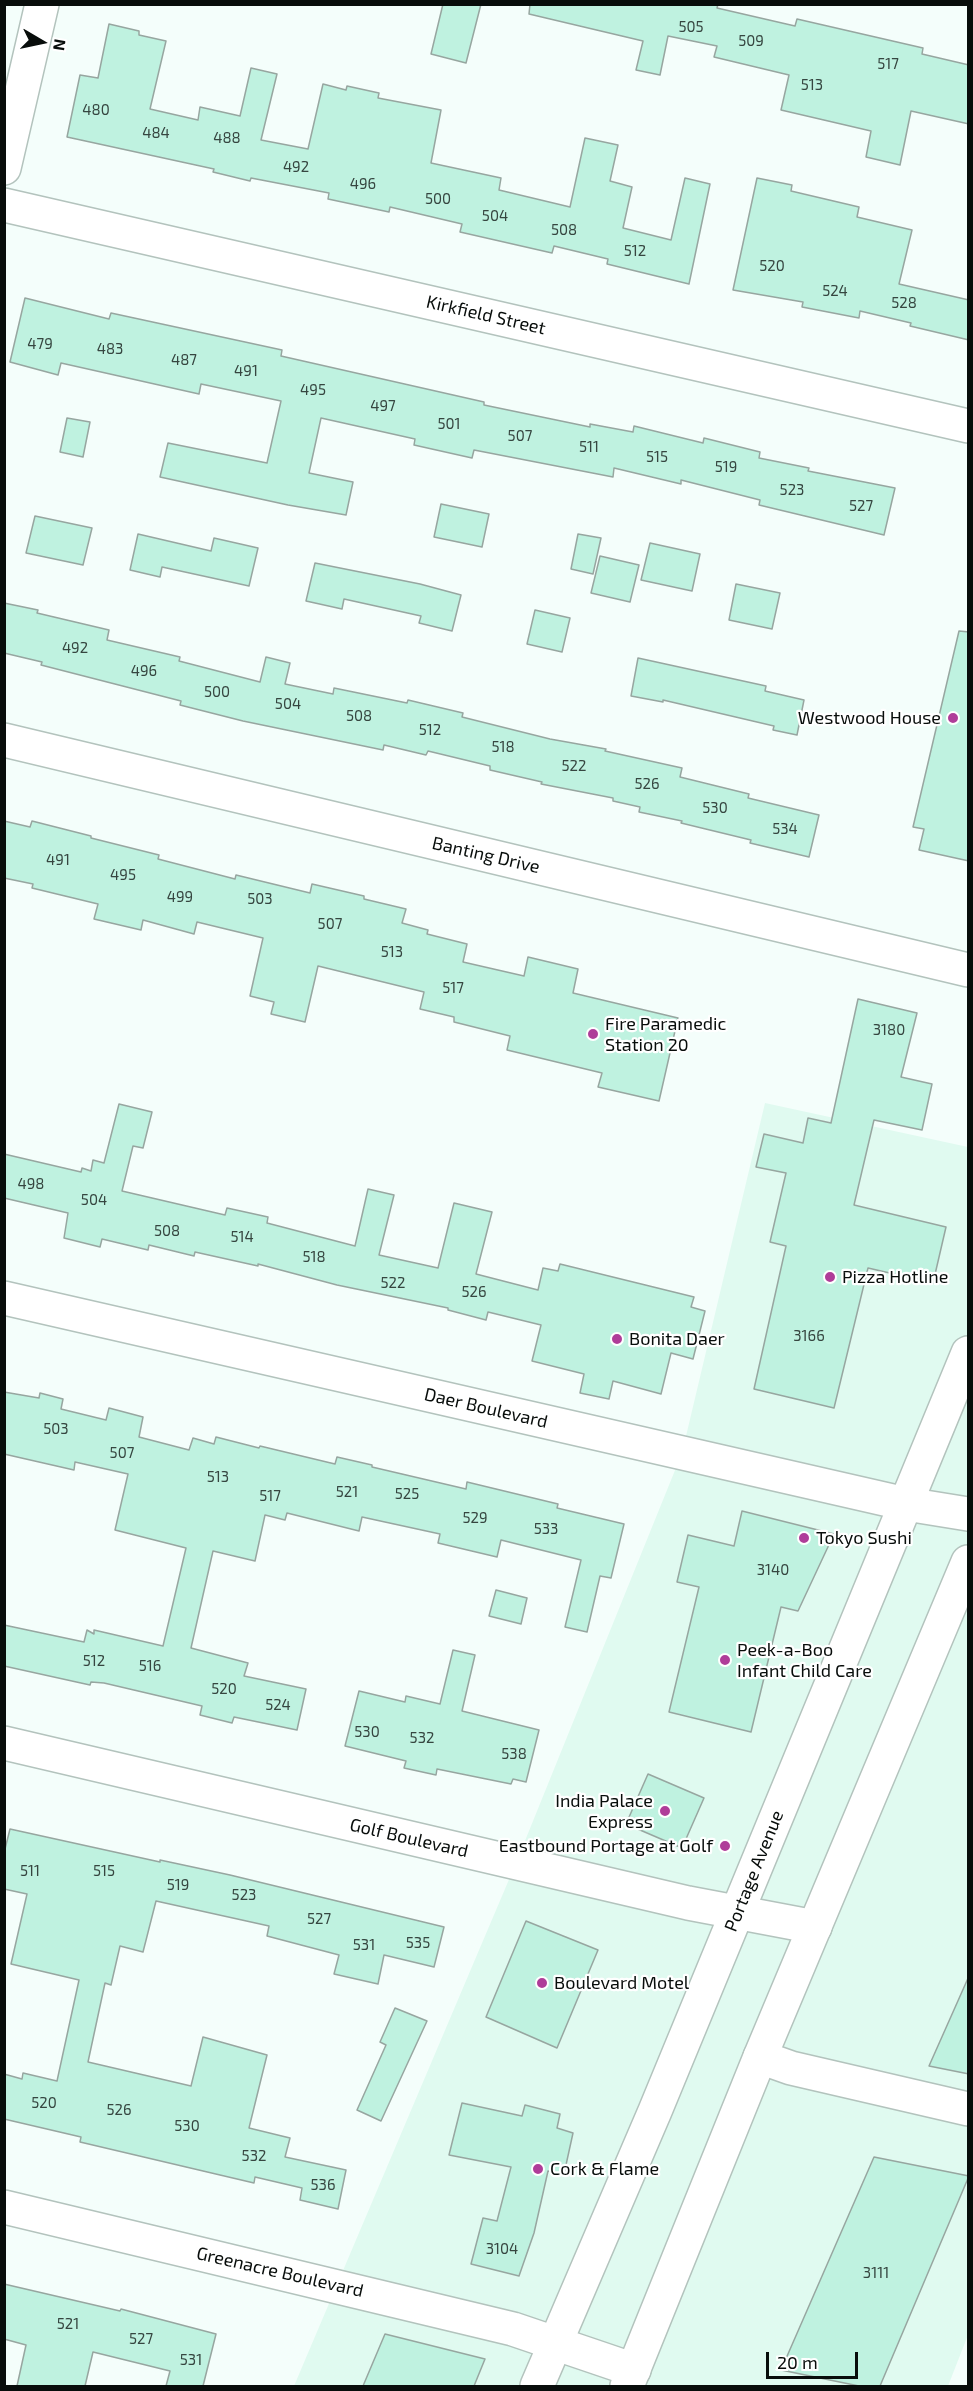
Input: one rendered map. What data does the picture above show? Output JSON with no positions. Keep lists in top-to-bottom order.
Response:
{
  "streets": {
    "main road": [
      "Kirkfield Street",
      "Banting Drive",
      "Daer Boulevard",
      "Golf Boulevard",
      "Portage Avenue",
      "Greenacre Boulevard"
    ]
  },
  "crossings": [
    ["Daer Boulevard", "Portage Avenue"],
    ["Golf Boulevard", "Portage Avenue"],
    ["Portage Avenue", "Greenacre Boulevard"]
  ],
  "places": [
    "Westwood House",
    "Fire Paramedic Station 20",
    "Pizza Hotline",
    "Bonita Daer",
    "Tokyo Sushi",
    "Peek-a-Boo Infant Child Care",
    "India Palace Express",
    "Eastbound Portage at Golf",
    "Boulevard Motel",
    "Cork & Flame"
  ],
  "house_numbers": [
    "505",
    "509",
    "517",
    "513",
    "480",
    "484",
    "488",
    "492",
    "496",
    "500",
    "504",
    "508",
    "512",
    "520",
    "524",
    "528",
    "479",
    "483",
    "487",
    "491",
    "495",
    "497",
    "501",
    "507",
    "511",
    "515",
    "519",
    "523",
    "527",
    "492",
    "496",
    "500",
    "504",
    "508",
    "512",
    "518",
    "522",
    "526",
    "530",
    "534",
    "491",
    "495",
    "499",
    "503",
    "507",
    "513",
    "517",
    "3180",
    "498",
    "504",
    "508",
    "514",
    "518",
    "522",
    "526",
    "3166",
    "503",
    "507",
    "513",
    "521",
    "525",
    "517",
    "529",
    "533",
    "3140",
    "512",
    "516",
    "520",
    "524",
    "530",
    "532",
    "538",
    "511",
    "515",
    "519",
    "523",
    "527",
    "535",
    "531",
    "520",
    "526",
    "530",
    "532",
    "536",
    "3104",
    "3111",
    "521",
    "527",
    "531"
  ],
  "scale_bar": "20 m",
  "north": "right"
}
